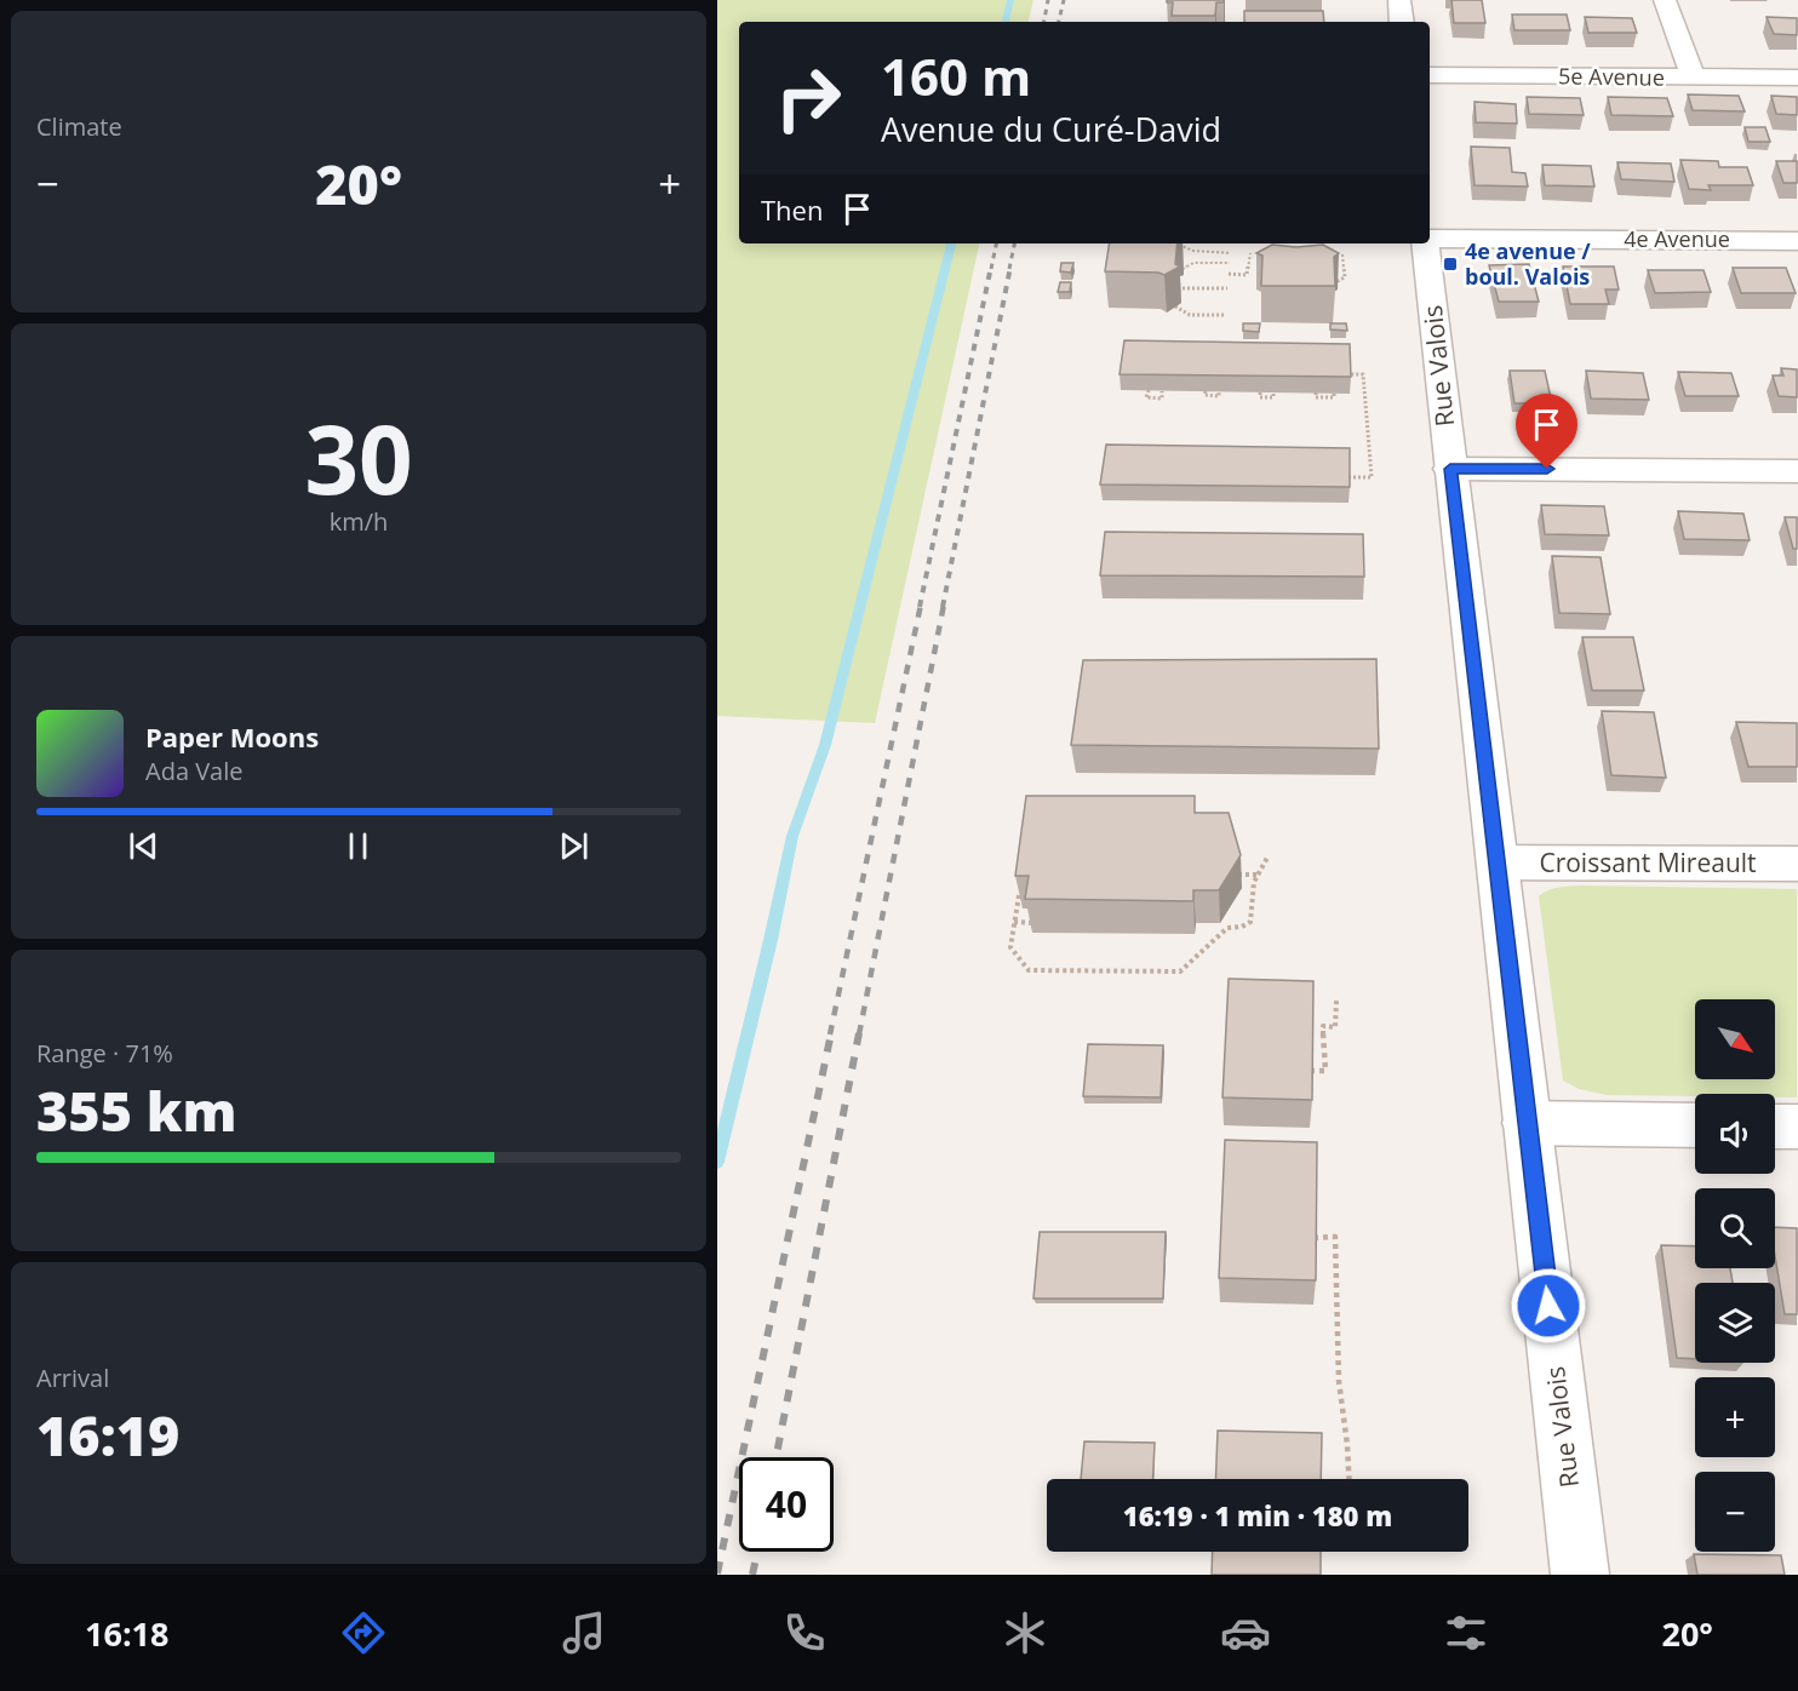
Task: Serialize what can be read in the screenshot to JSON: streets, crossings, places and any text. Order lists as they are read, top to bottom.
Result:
{
  "streets": {
    "street": [
      "5e Avenue",
      "4e Avenue",
      "Rue Valois",
      "Croissant Mireault"
    ]
  },
  "crossings": [
    ["Rue Valois", "Croissant Mireault"]
  ],
  "places": {
    "transit": ["4e avenue / boul. Valois"]
  },
  "north": "bottom right",
  "page": {
    "tile": [
      "Climate",
      ["30", "km/h"],
      ["Range · 71%", "355 km"],
      ["Arrival", "16:19"]
    ],
    "turn": ["160 m", "Avenue du Curé-David"],
    "heat": ["−", "20°", "+"],
    "then": "Then",
    "song": ["Paper Moons", "Ada Vale"],
    "map_buttons": ["+", "−"],
    "limit": "40",
    "trip": "16:19 · 1 min · 180 m",
    "tabs": ["16:18", "20°"]
  }
}
